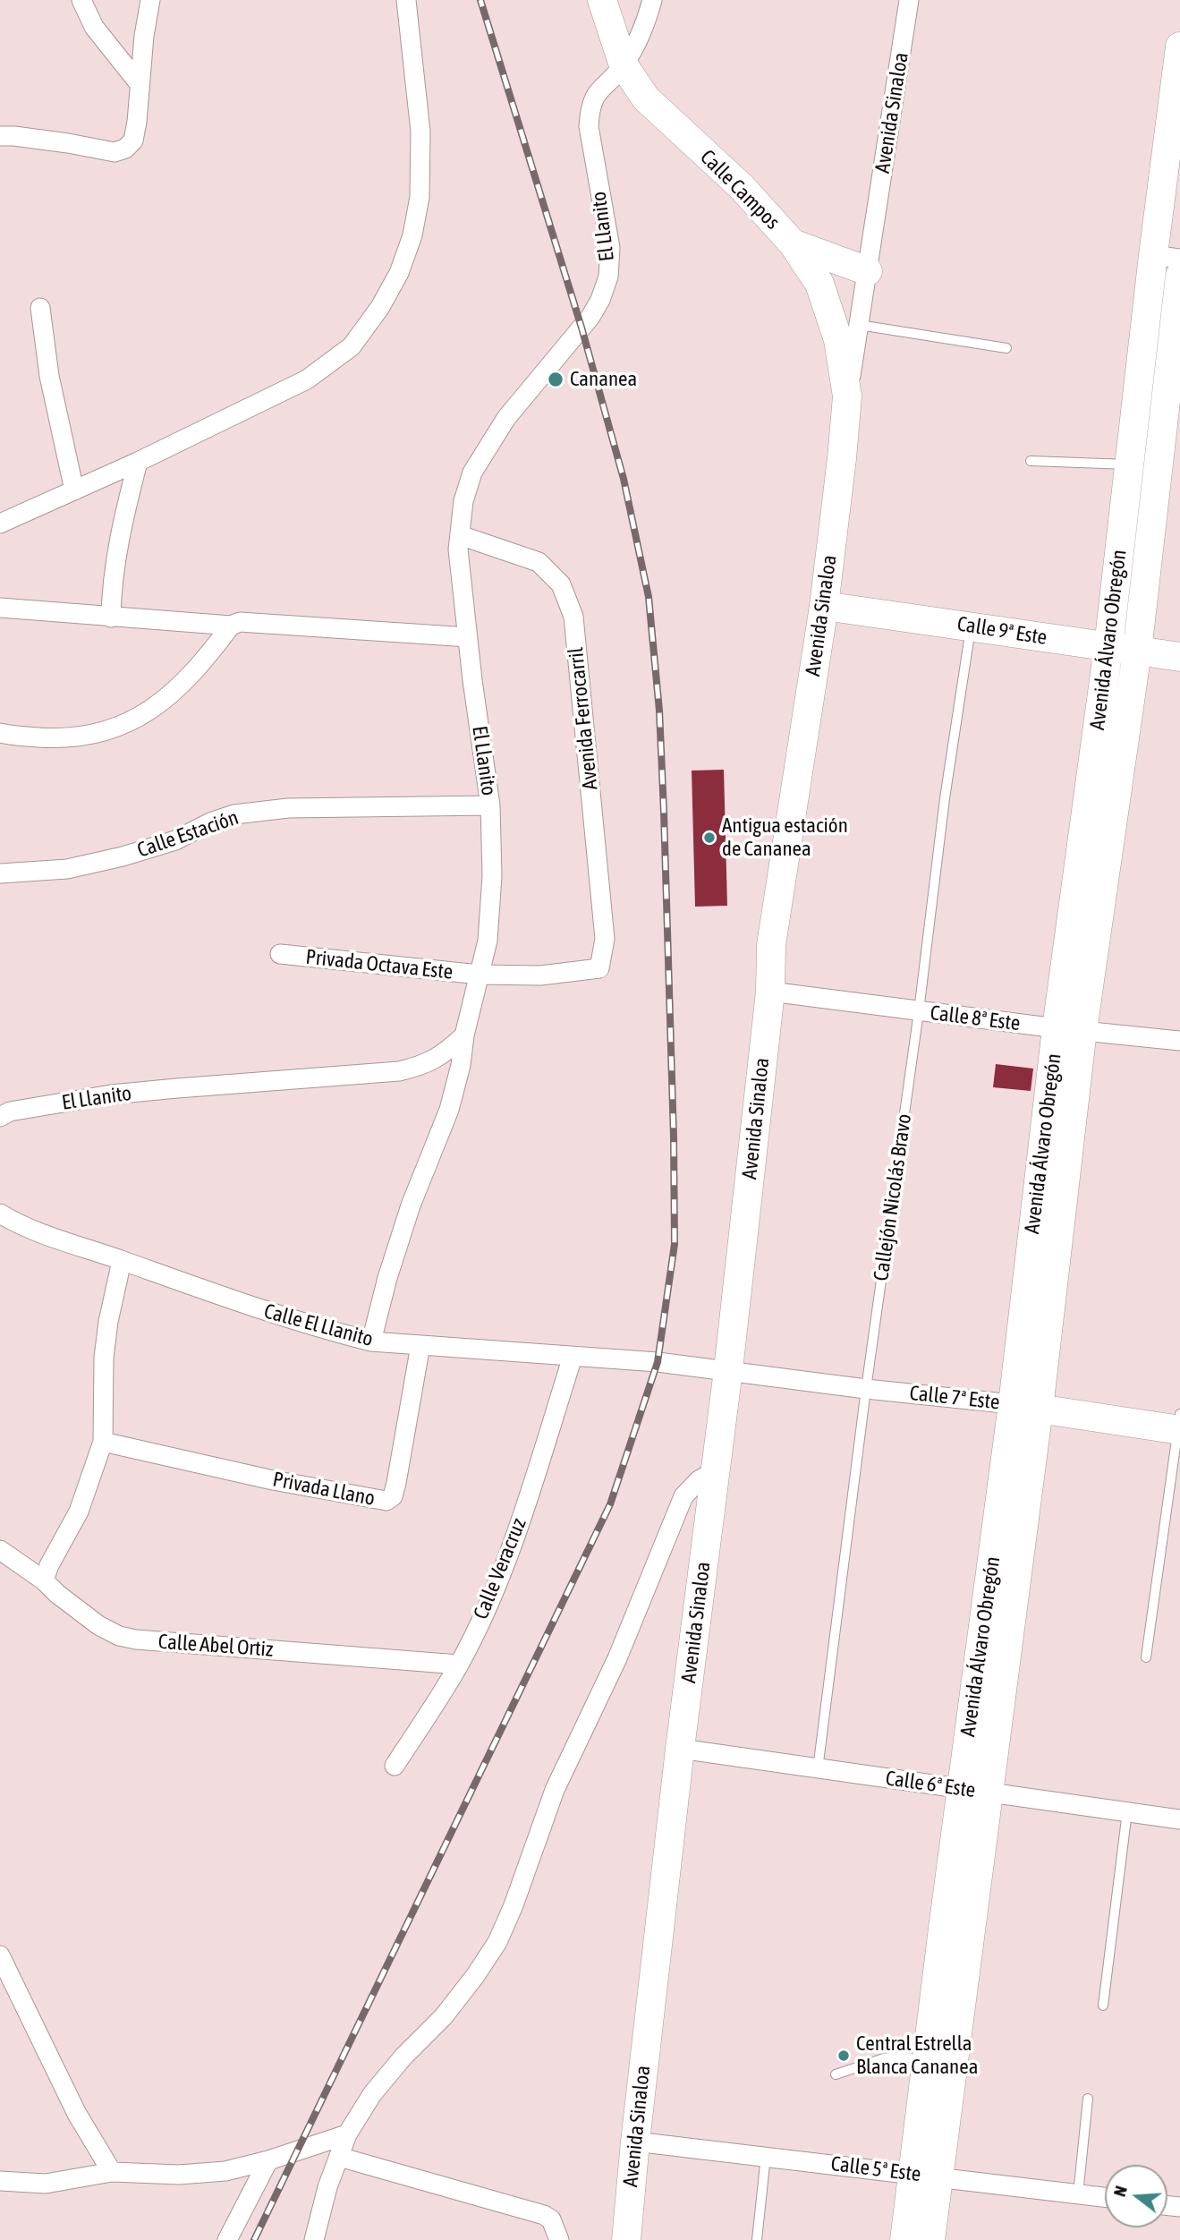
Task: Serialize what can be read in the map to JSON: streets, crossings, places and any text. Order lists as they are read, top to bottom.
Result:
{
  "streets": {
    "street": [
      "Avenida Sinaloa",
      "Calle Campos",
      "El Llanito",
      "Calle 9ª Este",
      "Avenida Álvaro Obregón",
      "Avenida Ferrocarril",
      "Calle Estación",
      "Privada Octava Este",
      "Calle 8ª Este",
      "Calle El Llanito",
      "Calle 7ª Este",
      "Privada Llano",
      "Calle Veracruz",
      "Calle Abel Ortiz",
      "Calle 6ª Este",
      "Calle 5ª Este"
    ],
    "lane": ["Callejón Nicolás Bravo"]
  },
  "crossings": [
    ["Avenida Sinaloa", "Calle Campos"],
    ["Avenida Sinaloa", "Calle 9ª Este"],
    ["Avenida Sinaloa", "Calle 8ª Este"],
    ["Avenida Sinaloa", "Calle El Llanito"],
    ["Avenida Sinaloa", "Calle 7ª Este"],
    ["Avenida Sinaloa", "Calle 6ª Este"],
    ["Avenida Sinaloa", "Calle 5ª Este"],
    ["Calle Campos", "El Llanito"],
    ["El Llanito", "Avenida Ferrocarril"],
    ["El Llanito", "Calle Estación"],
    ["El Llanito", "Privada Octava Este"],
    ["Calle 9ª Este", "Avenida Álvaro Obregón"],
    ["Calle 9ª Este", "Callejón Nicolás Bravo"],
    ["Avenida Álvaro Obregón", "Calle 8ª Este"],
    ["Avenida Álvaro Obregón", "Calle 7ª Este"],
    ["Avenida Álvaro Obregón", "Calle 6ª Este"],
    ["Avenida Álvaro Obregón", "Calle 5ª Este"],
    ["Avenida Ferrocarril", "Privada Octava Este"],
    ["Calle 8ª Este", "Callejón Nicolás Bravo"],
    ["Callejón Nicolás Bravo", "Calle 7ª Este"],
    ["Callejón Nicolás Bravo", "Calle 6ª Este"],
    ["Calle El Llanito", "Calle 7ª Este"],
    ["Calle El Llanito", "Privada Llano"],
    ["Calle El Llanito", "Calle Veracruz"],
    ["Calle Veracruz", "Calle Abel Ortiz"]
  ],
  "places": ["Cananea", "Antigua estación de Cananea", "Central Estrella Blanca Cananea"],
  "north": "left"
}
